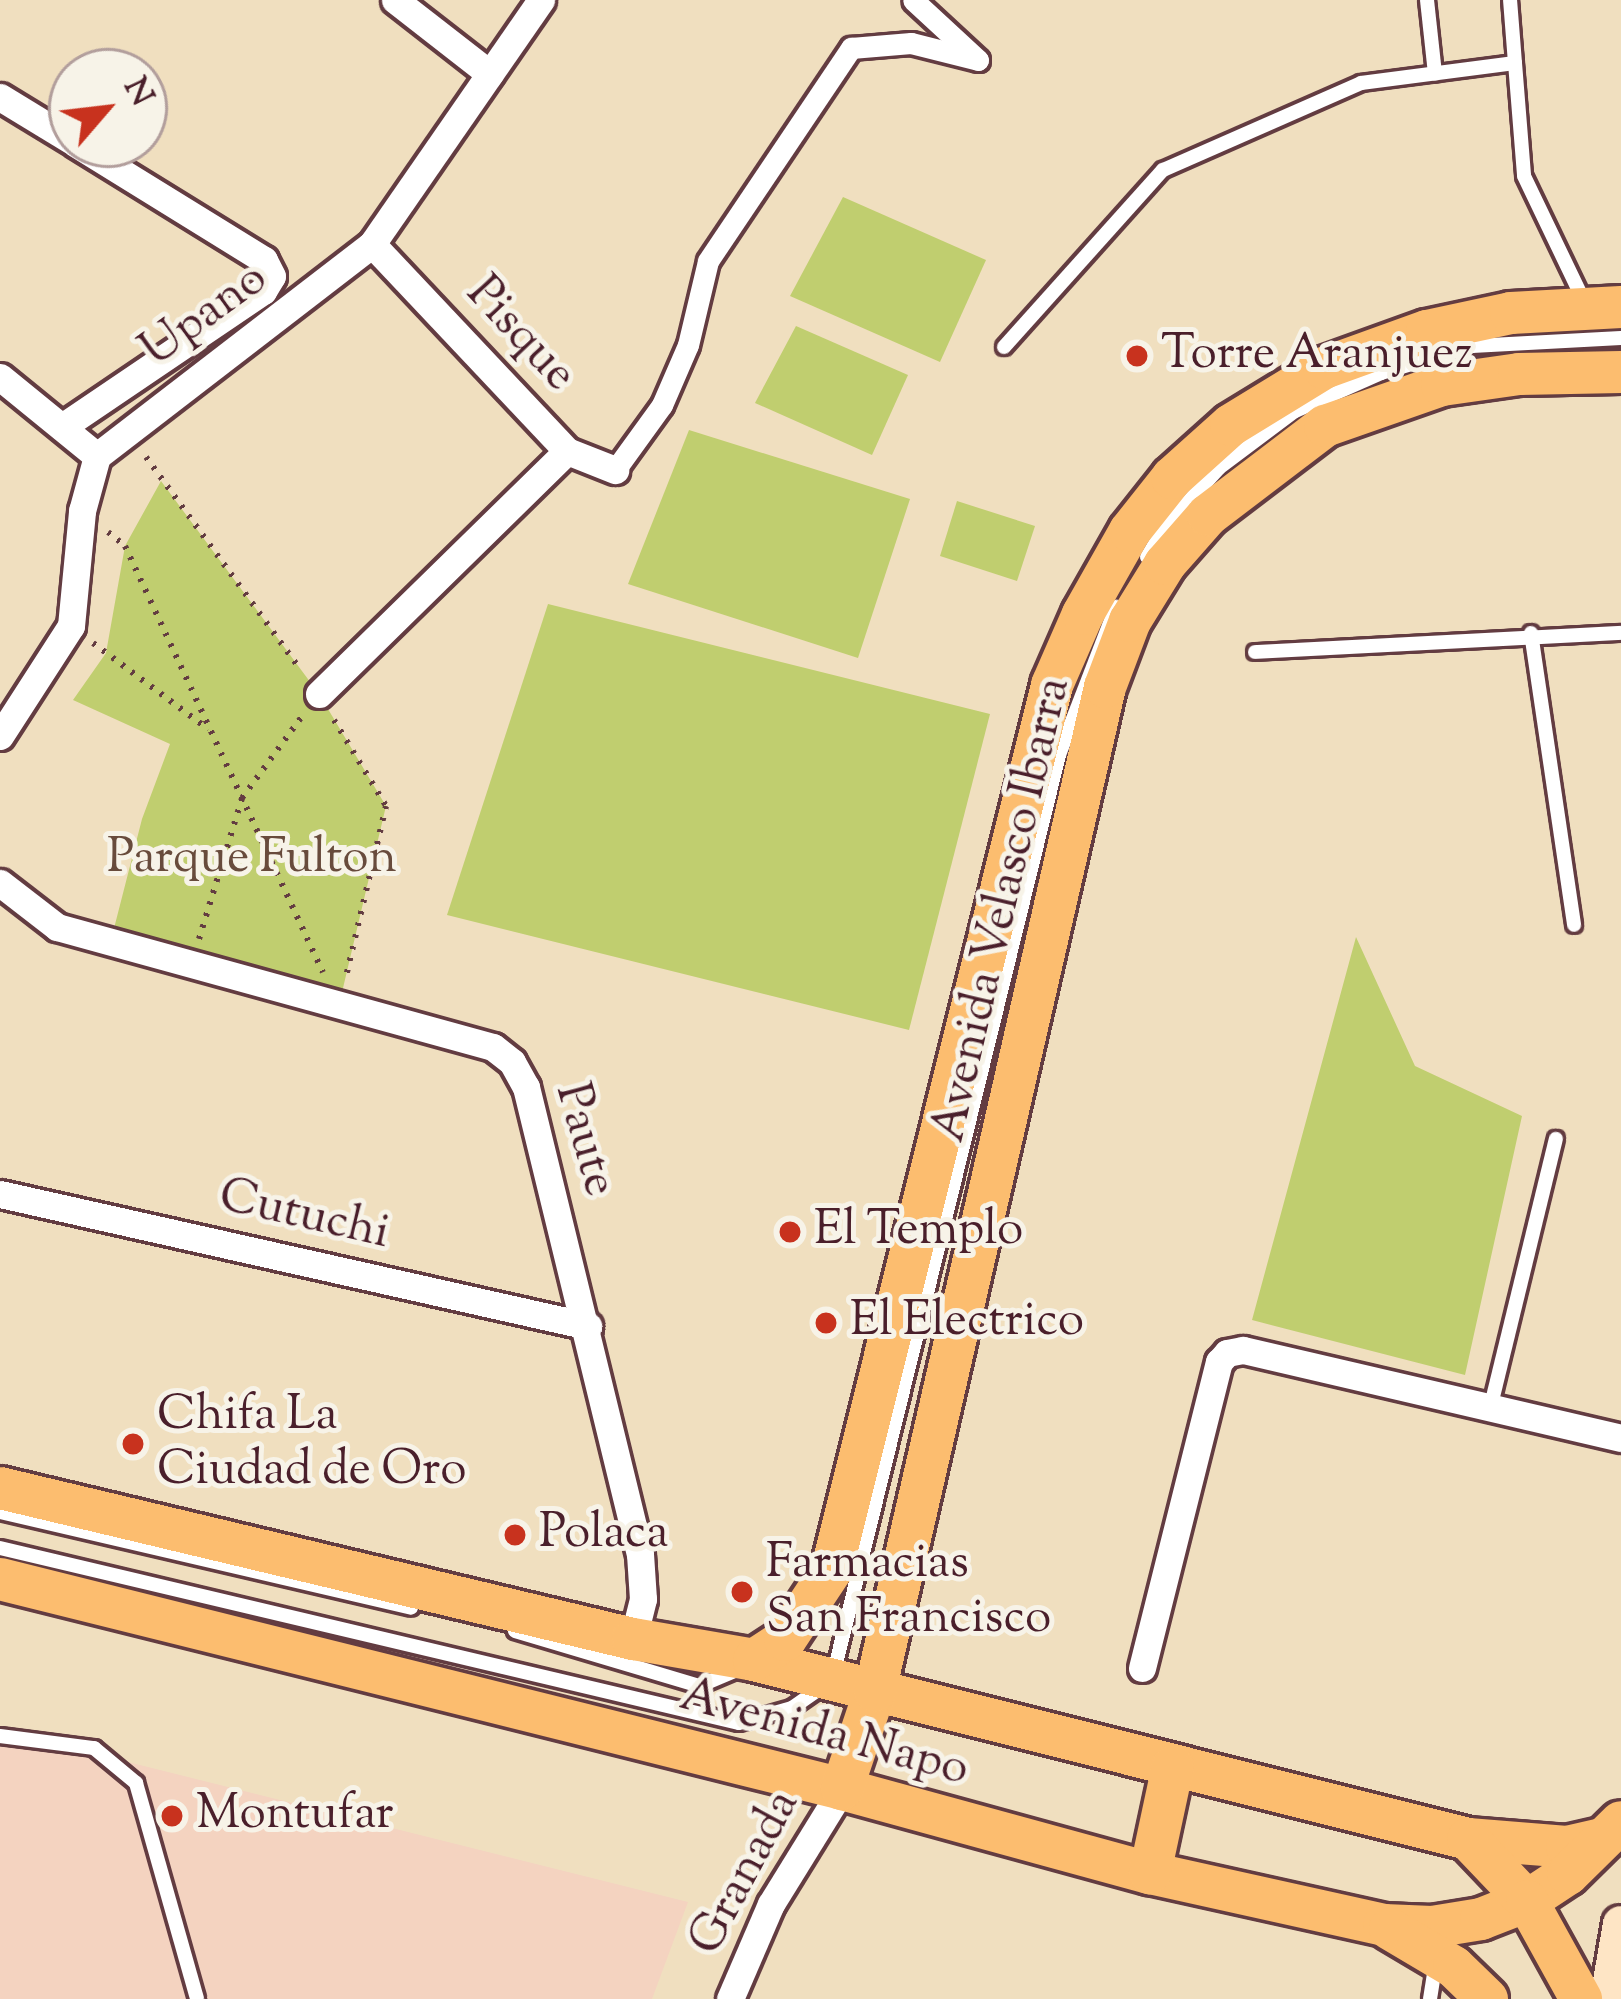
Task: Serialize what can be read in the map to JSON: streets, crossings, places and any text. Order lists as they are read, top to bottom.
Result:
{
  "streets": {
    "main road": ["Avenida Velasco Ibarra", "Avenida Napo"],
    "street": [
      "Upano",
      "Pisque",
      "Paute",
      "Cutuchi",
      "Granada"
    ]
  },
  "crossings": [
    ["Upano", "Pisque"],
    ["Avenida Velasco Ibarra", "Avenida Napo"],
    ["Avenida Velasco Ibarra", "Granada"],
    ["Paute", "Cutuchi"],
    ["Paute", "Avenida Napo"],
    ["Avenida Napo", "Granada"]
  ],
  "parks": ["Parque Fulton"],
  "places": [
    "Torre Aranjuez",
    "El Templo",
    "El Electrico",
    "Chifa La Ciudad de Oro",
    "Polaca",
    "Farmacias San Francisco",
    "Montufar"
  ],
  "north": "top right"
}
